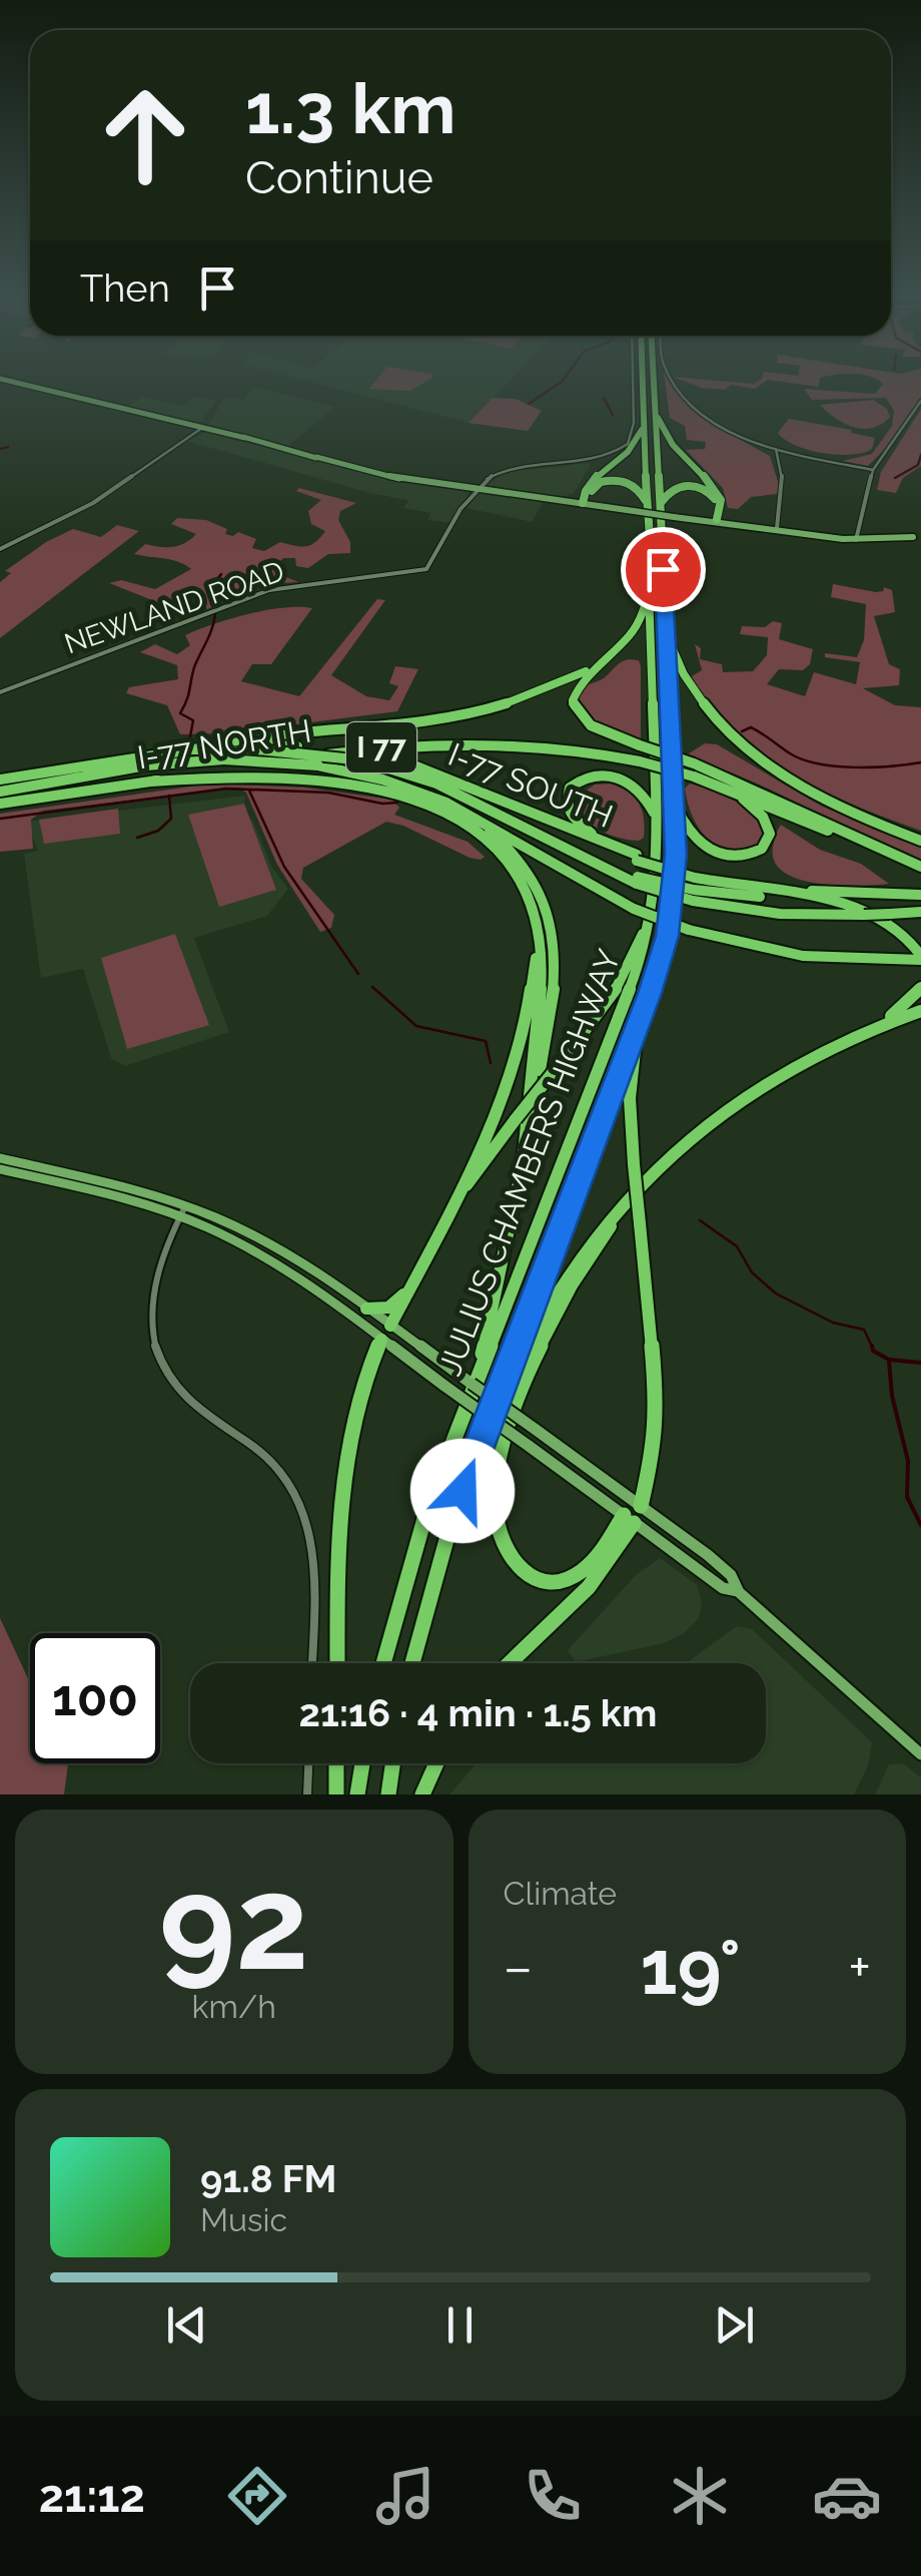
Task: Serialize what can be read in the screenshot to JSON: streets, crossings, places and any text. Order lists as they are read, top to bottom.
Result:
{
  "streets": {
    "highway": [
      "I-77 NORTH",
      "I 77",
      "I-77 SOUTH",
      "JULIUS CHAMBERS HIGHWAY"
    ],
    "street": ["NEWLAND ROAD"]
  },
  "crossings": [
    ["I-77 NORTH", "I 77"],
    ["I 77", "I-77 SOUTH"]
  ],
  "page": {
    "turn": ["1.3 km", "Continue"],
    "then": "Then",
    "limit": "100",
    "trip": "21:16 · 4 min · 1.5 km",
    "tile": [
      ["92", "km/h"],
      "Climate"
    ],
    "heat": ["−", "19°", "+"],
    "song": ["91.8 FM", "Music"],
    "tabs": "21:12"
  }
}
